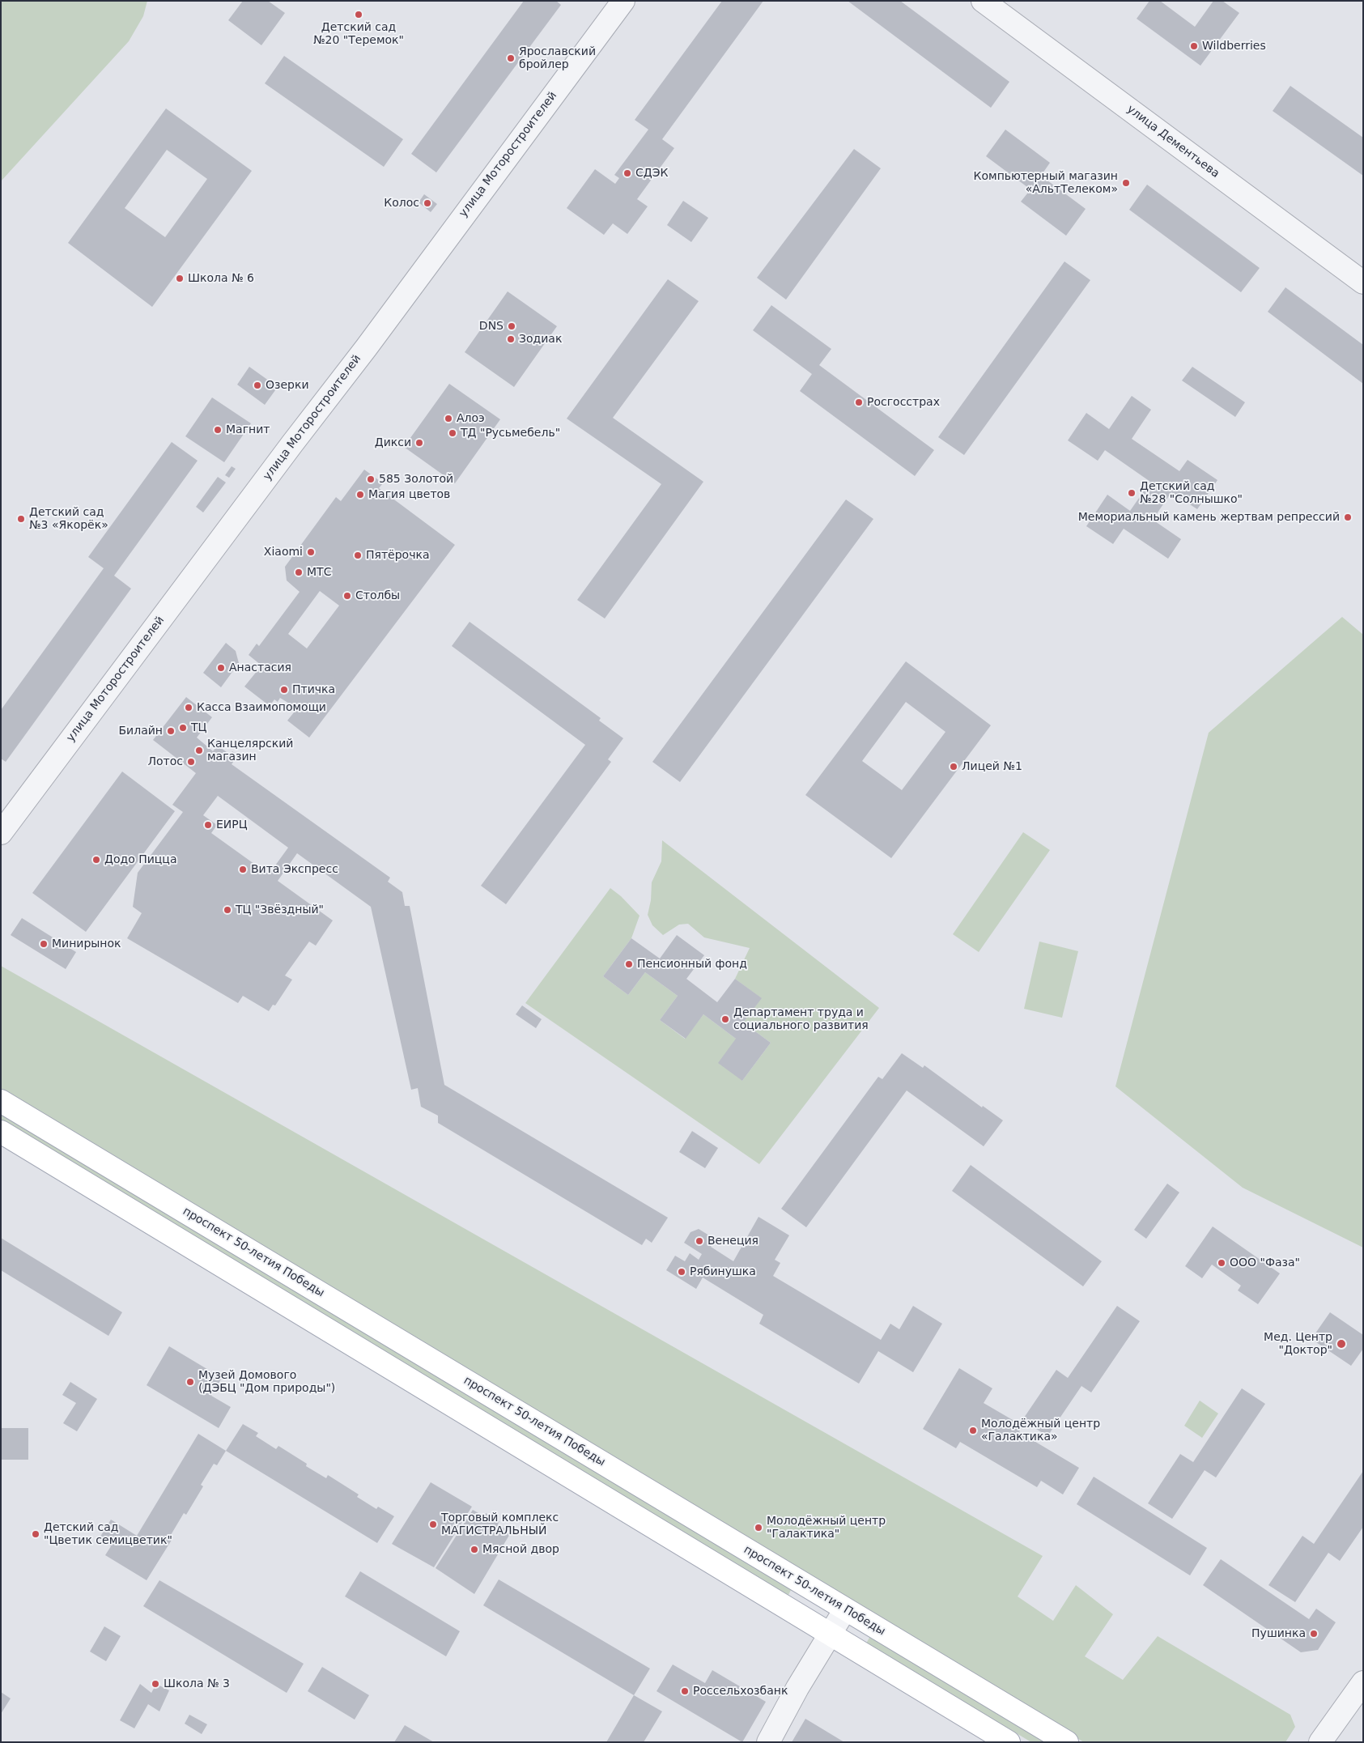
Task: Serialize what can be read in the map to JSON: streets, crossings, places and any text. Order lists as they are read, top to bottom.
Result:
{
  "streets": {
    "main road": ["проспект 50-летия Победы"],
    "street": ["улица Дементьева", "улица Моторостроителей"]
  },
  "places": [
    "Детский сад №20 \"Теремок\"",
    "Wildberries",
    "Ярославский бройлер",
    "СДЭК",
    "Компьютерный магазин «АльтТелеком»",
    "Колос",
    "Школа № 6",
    "DNS",
    "Зодиак",
    "Озерки",
    "Росгосстрах",
    "Алоэ",
    "Магнит",
    "ТД \"Русьмебель\"",
    "Дикси",
    "585 Золотой",
    "Детский сад №28 \"Солнышко\"",
    "Магия цветов",
    "Мемориальный камень жертвам репрессий",
    "Детский сад №3 «Якорёк»",
    "Xiaomi",
    "Пятёрочка",
    "МТС",
    "Столбы",
    "Анастасия",
    "Птичка",
    "Касса Взаимопомощи",
    "ТЦ",
    "Билайн",
    "Канцелярский магазин",
    "Лотос",
    "Лицей №1",
    "ЕИРЦ",
    "Додо Пицца",
    "Вита Экспресс",
    "ТЦ \"Звёздный\"",
    "Минирынок",
    "Пенсионный фонд",
    "Департамент труда и социального развития",
    "Венеция",
    "ООО \"Фаза\"",
    "Рябинушка",
    "Мед. Центр \"Доктор\"",
    "Музей Домового (ДЭБЦ \"Дом природы\")",
    "Молодёжный центр «Галактика»",
    "Торговый комплекс МАГИСТРАЛЬНЫЙ",
    "Молодёжный центр \"Галактика\"",
    "Детский сад \"Цветик семицветик\"",
    "Мясной двор",
    "Пушинка",
    "Школа № 3",
    "Россельхозбанк"
  ]
}
